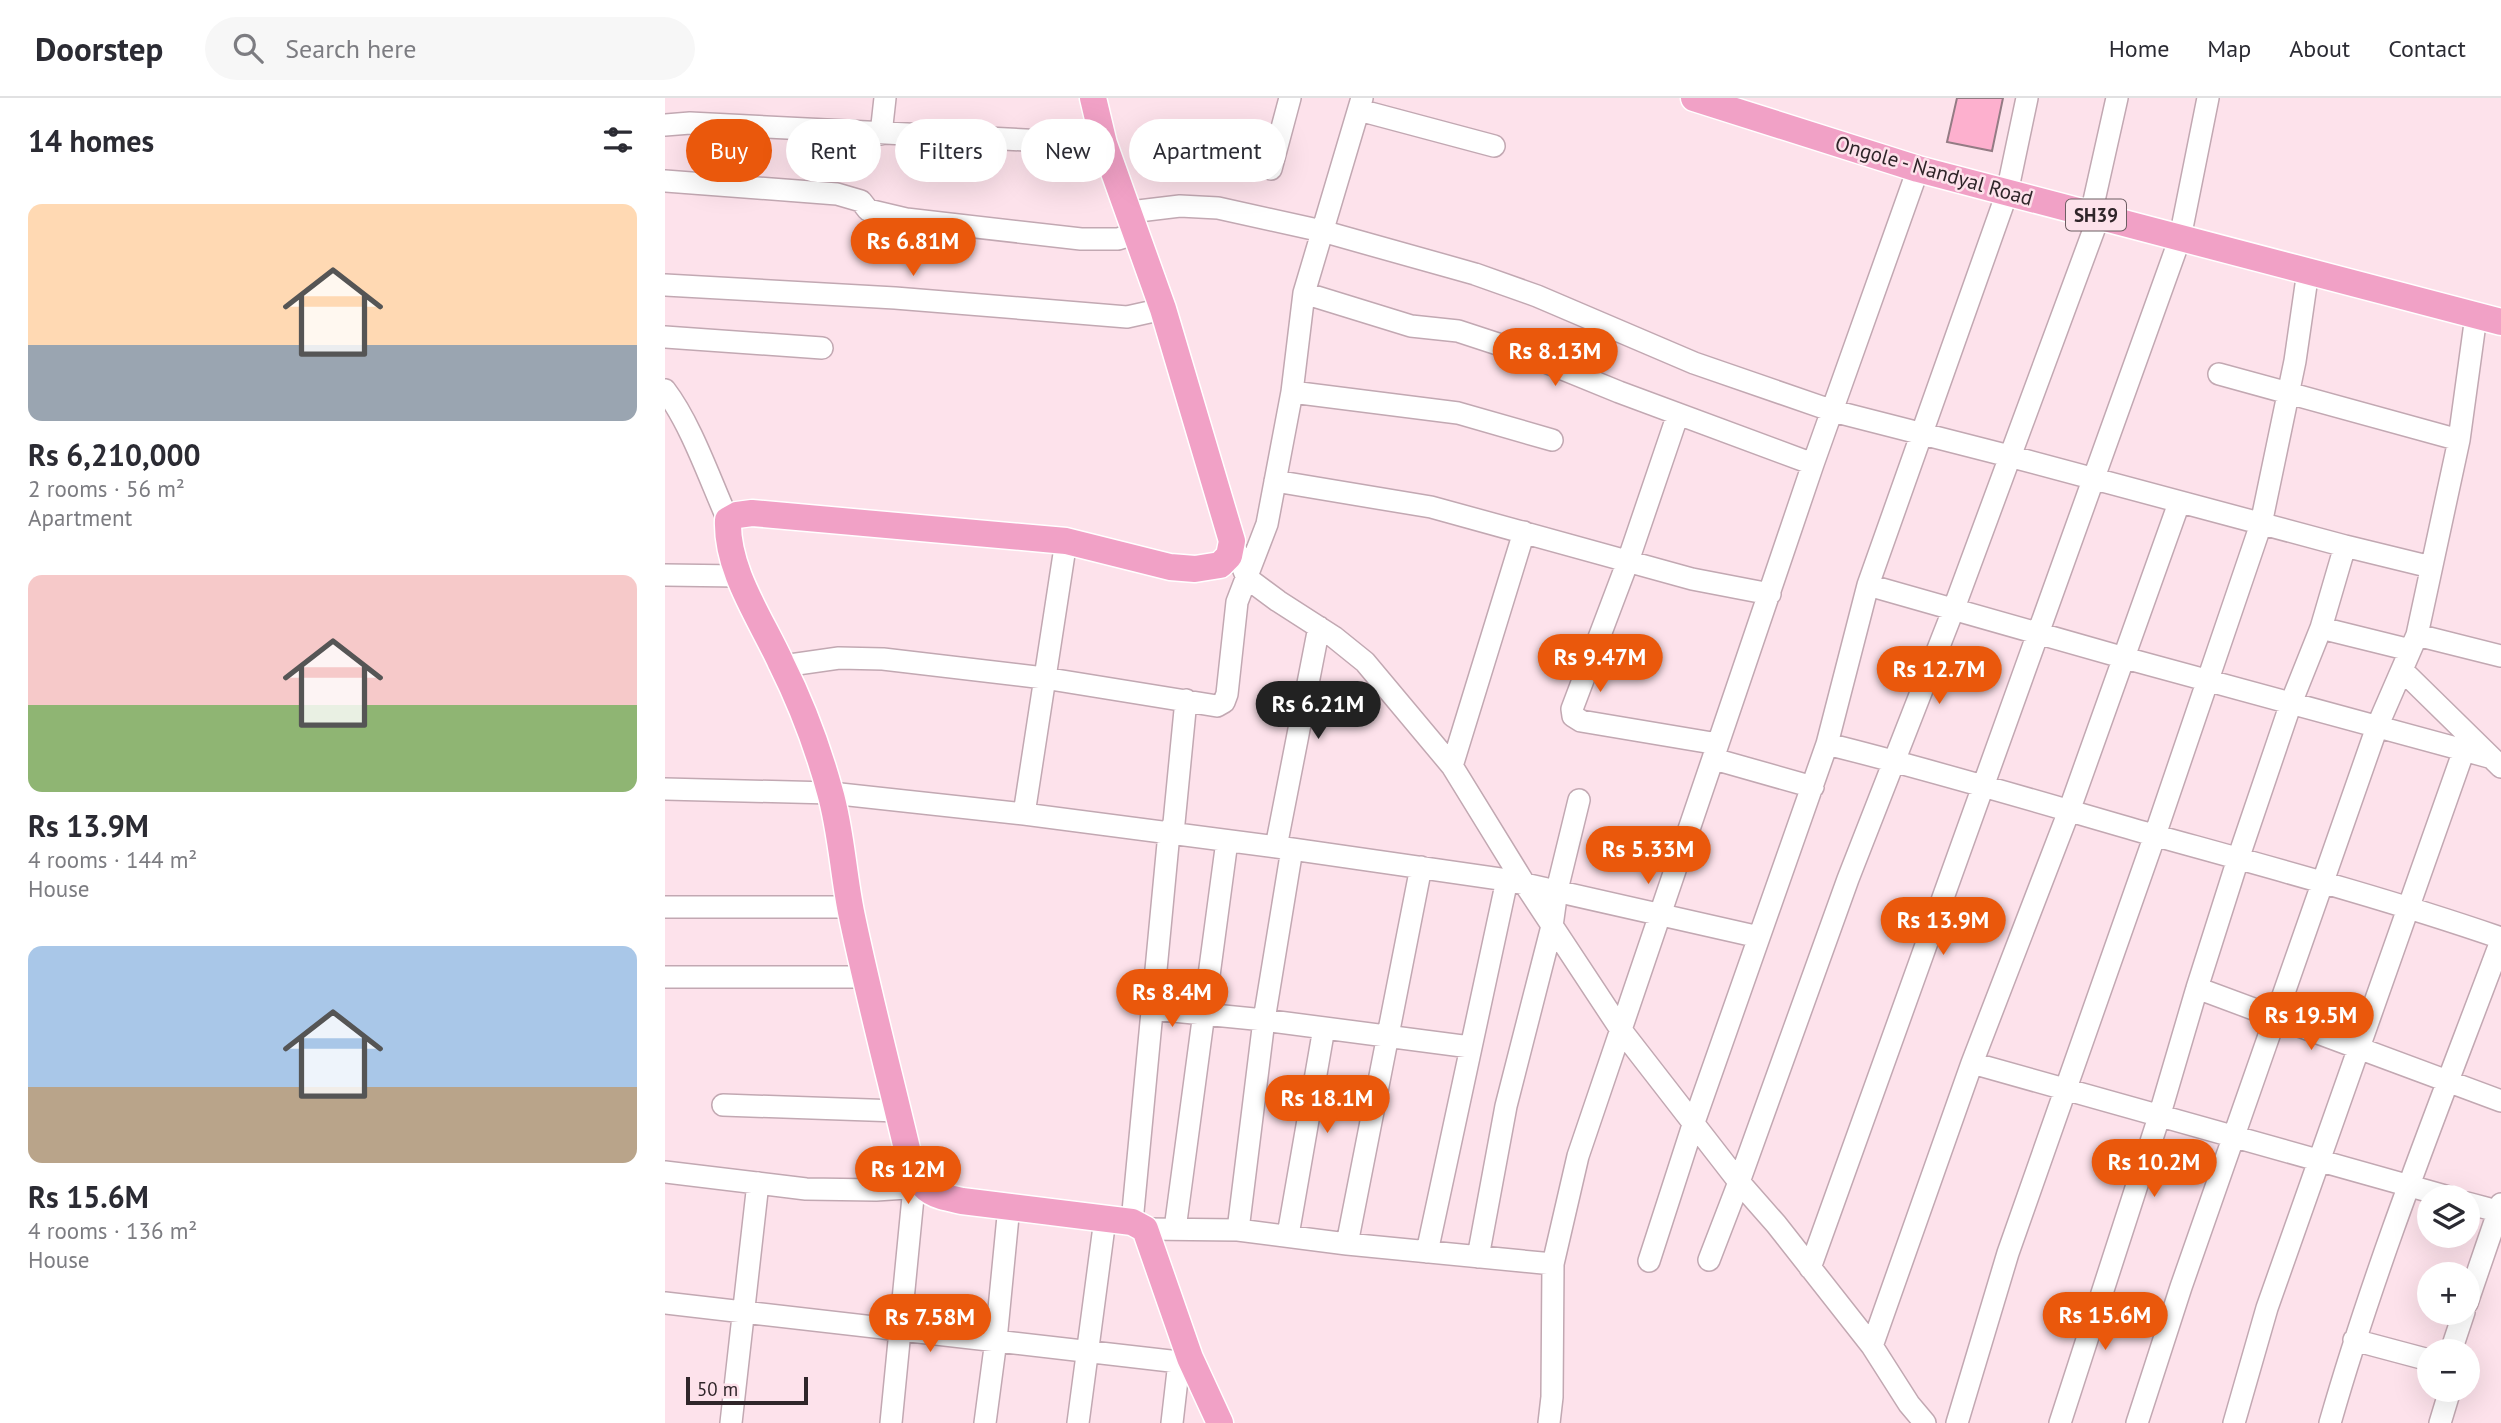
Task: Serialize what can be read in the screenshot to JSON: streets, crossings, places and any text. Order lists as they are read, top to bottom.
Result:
{
  "streets": {
    "main road": ["Ongole - Nandyal Road", "SH39"]
  },
  "scale_bar": "50 m",
  "page": {
    "header": "Doorstep",
    "search": "Search here",
    "nav": [
      "Home",
      "Map",
      "About",
      "Contact"
    ],
    "heading": "14 homes",
    "chip": [
      "Buy",
      "Rent",
      "Filters",
      "New",
      "Apartment"
    ],
    "list": [
      {
        "name": "Rs 6,210,000",
        "note": "2 rooms · 56 m² · Apartment"
      },
      {
        "name": "Rs 13.9M",
        "note": "4 rooms · 144 m² · House"
      },
      {
        "name": "Rs 15.6M",
        "note": "4 rooms · 136 m² · House"
      }
    ],
    "price": [
      "Rs 6.81M",
      "Rs 8.13M",
      "Rs 9.47M",
      "Rs 12.7M",
      "Rs 6.21M",
      "Rs 5.33M",
      "Rs 13.9M",
      "Rs 8.4M",
      "Rs 19.5M",
      "Rs 18.1M",
      "Rs 10.2M",
      "Rs 12M",
      "Rs 15.6M",
      "Rs 7.58M"
    ],
    "map_buttons": ["+", "−"],
    "scale": "50 m"
  }
}
